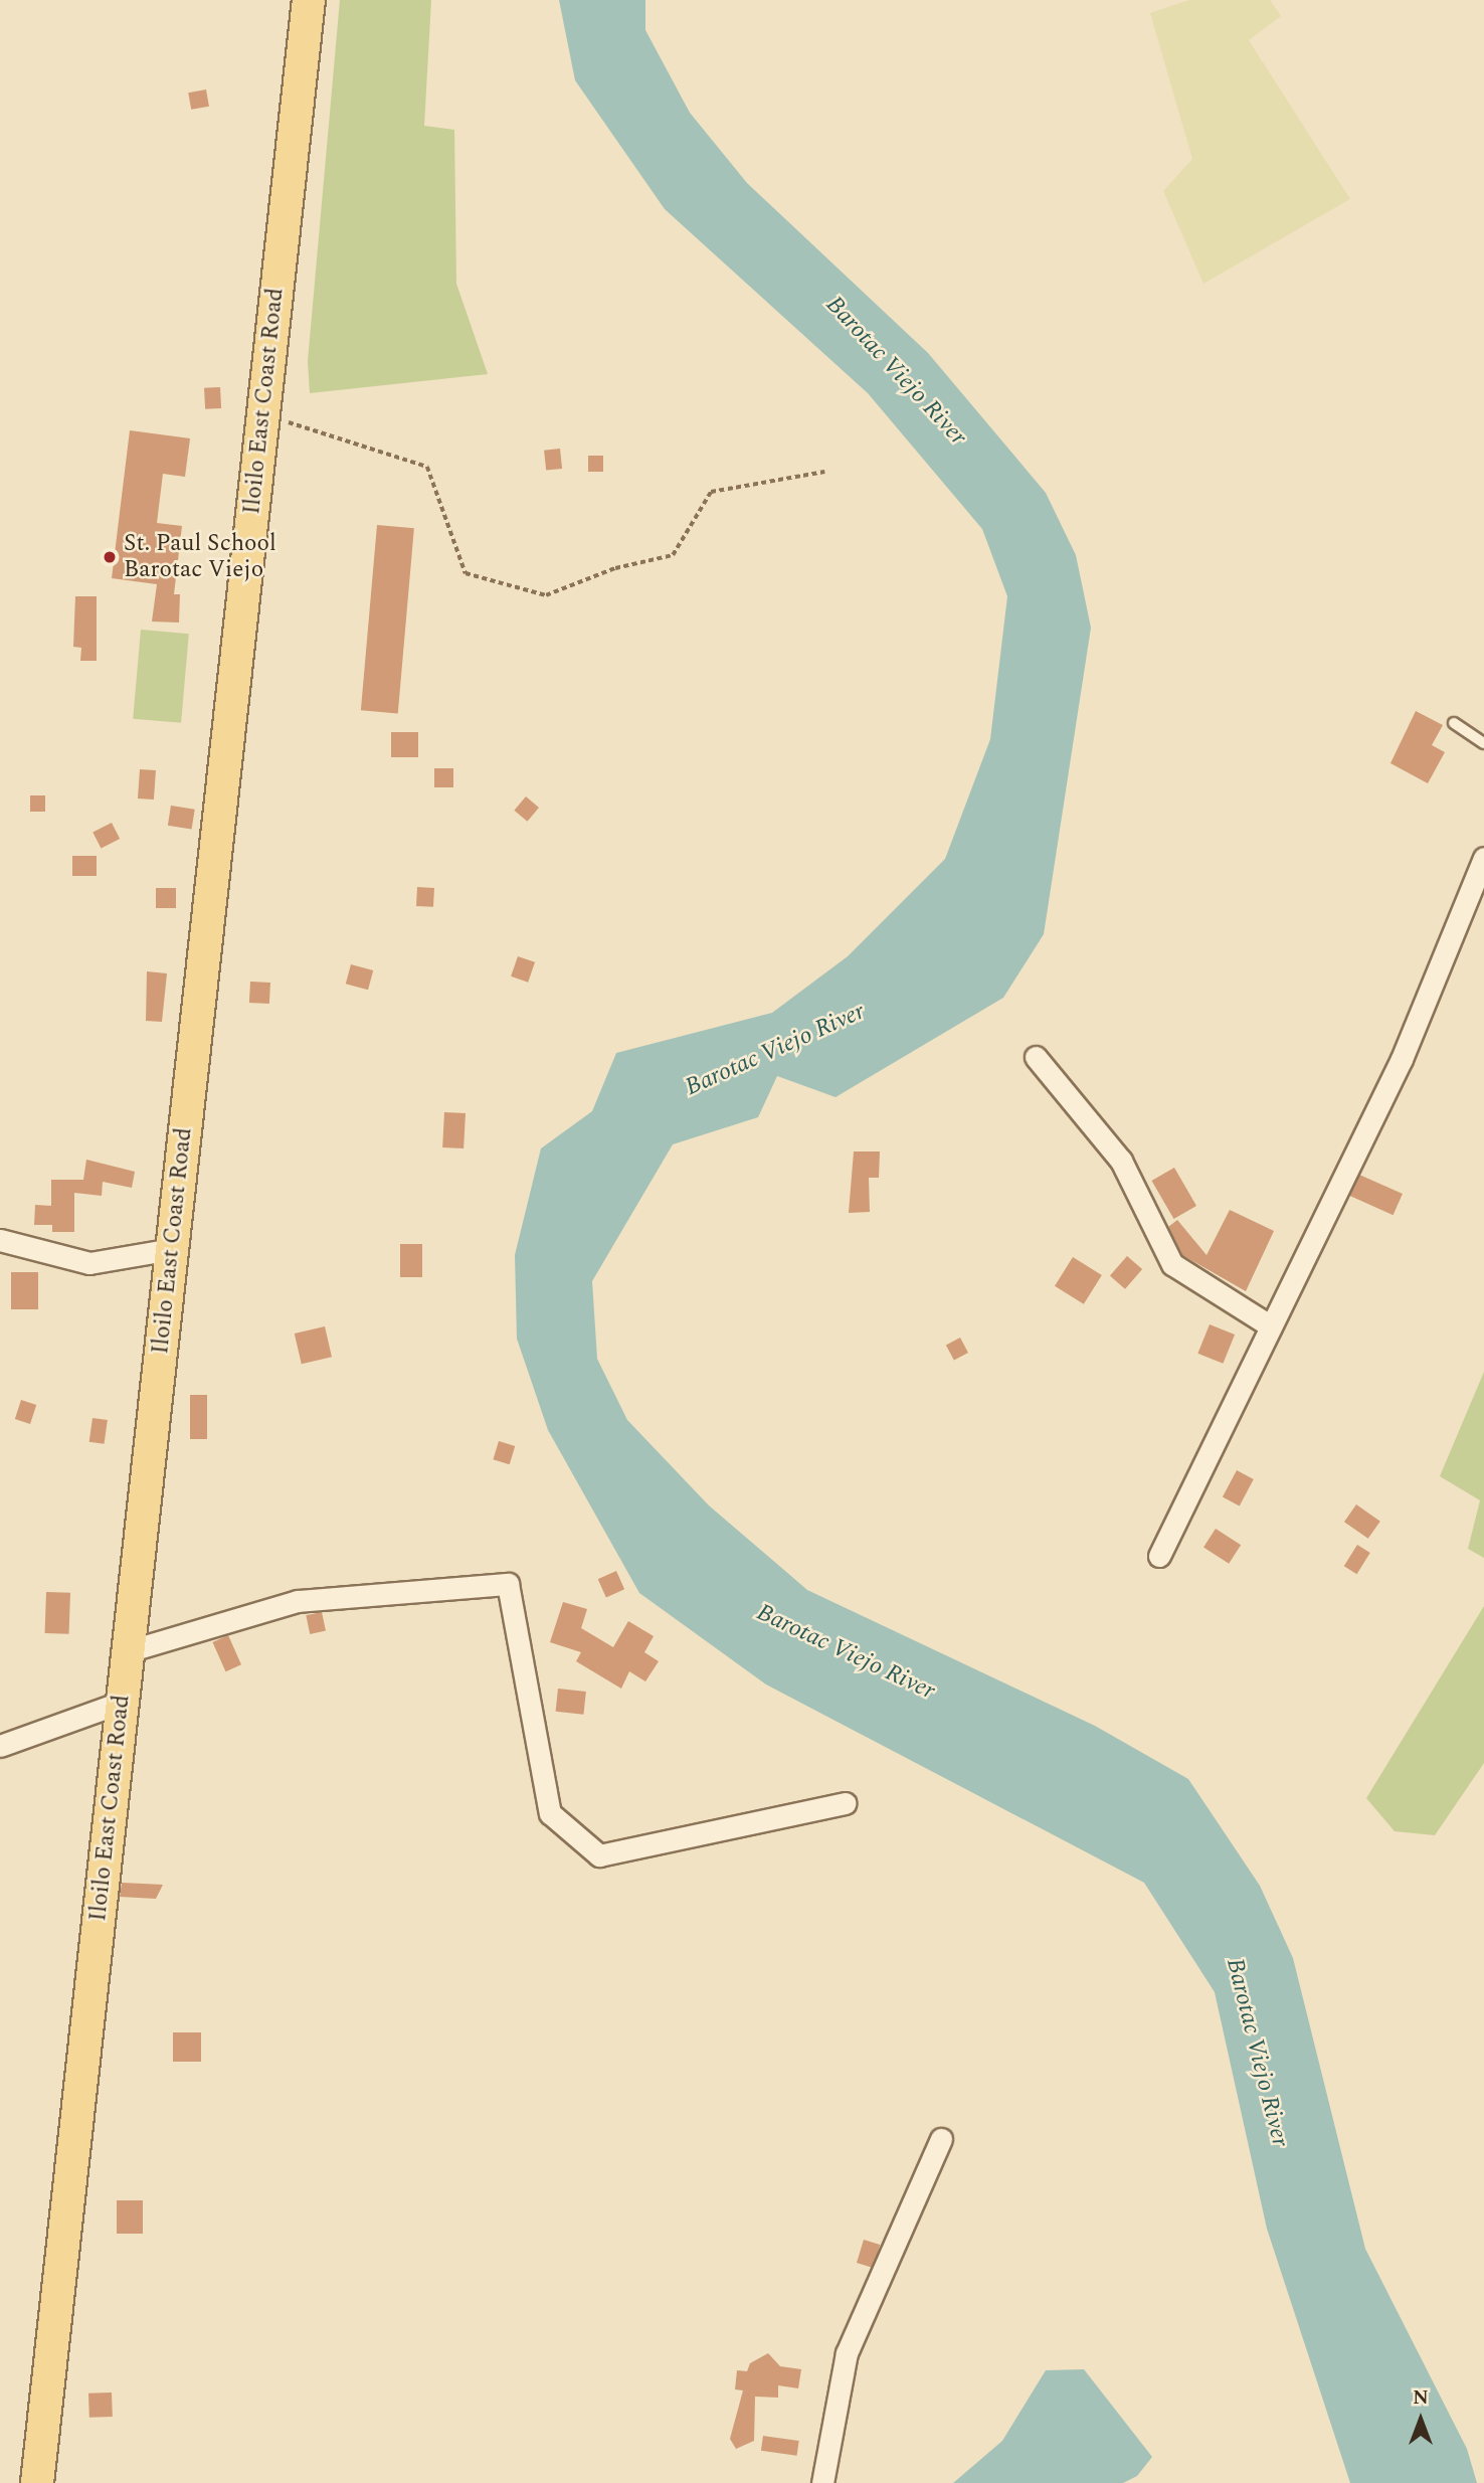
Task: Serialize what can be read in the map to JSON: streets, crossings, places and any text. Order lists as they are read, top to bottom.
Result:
{
  "streets": {
    "main road": ["Iloilo East Coast Road"]
  },
  "water": ["Barotac Viejo River"],
  "places": ["St. Paul School Barotac Viejo"],
  "north": "top"
}
